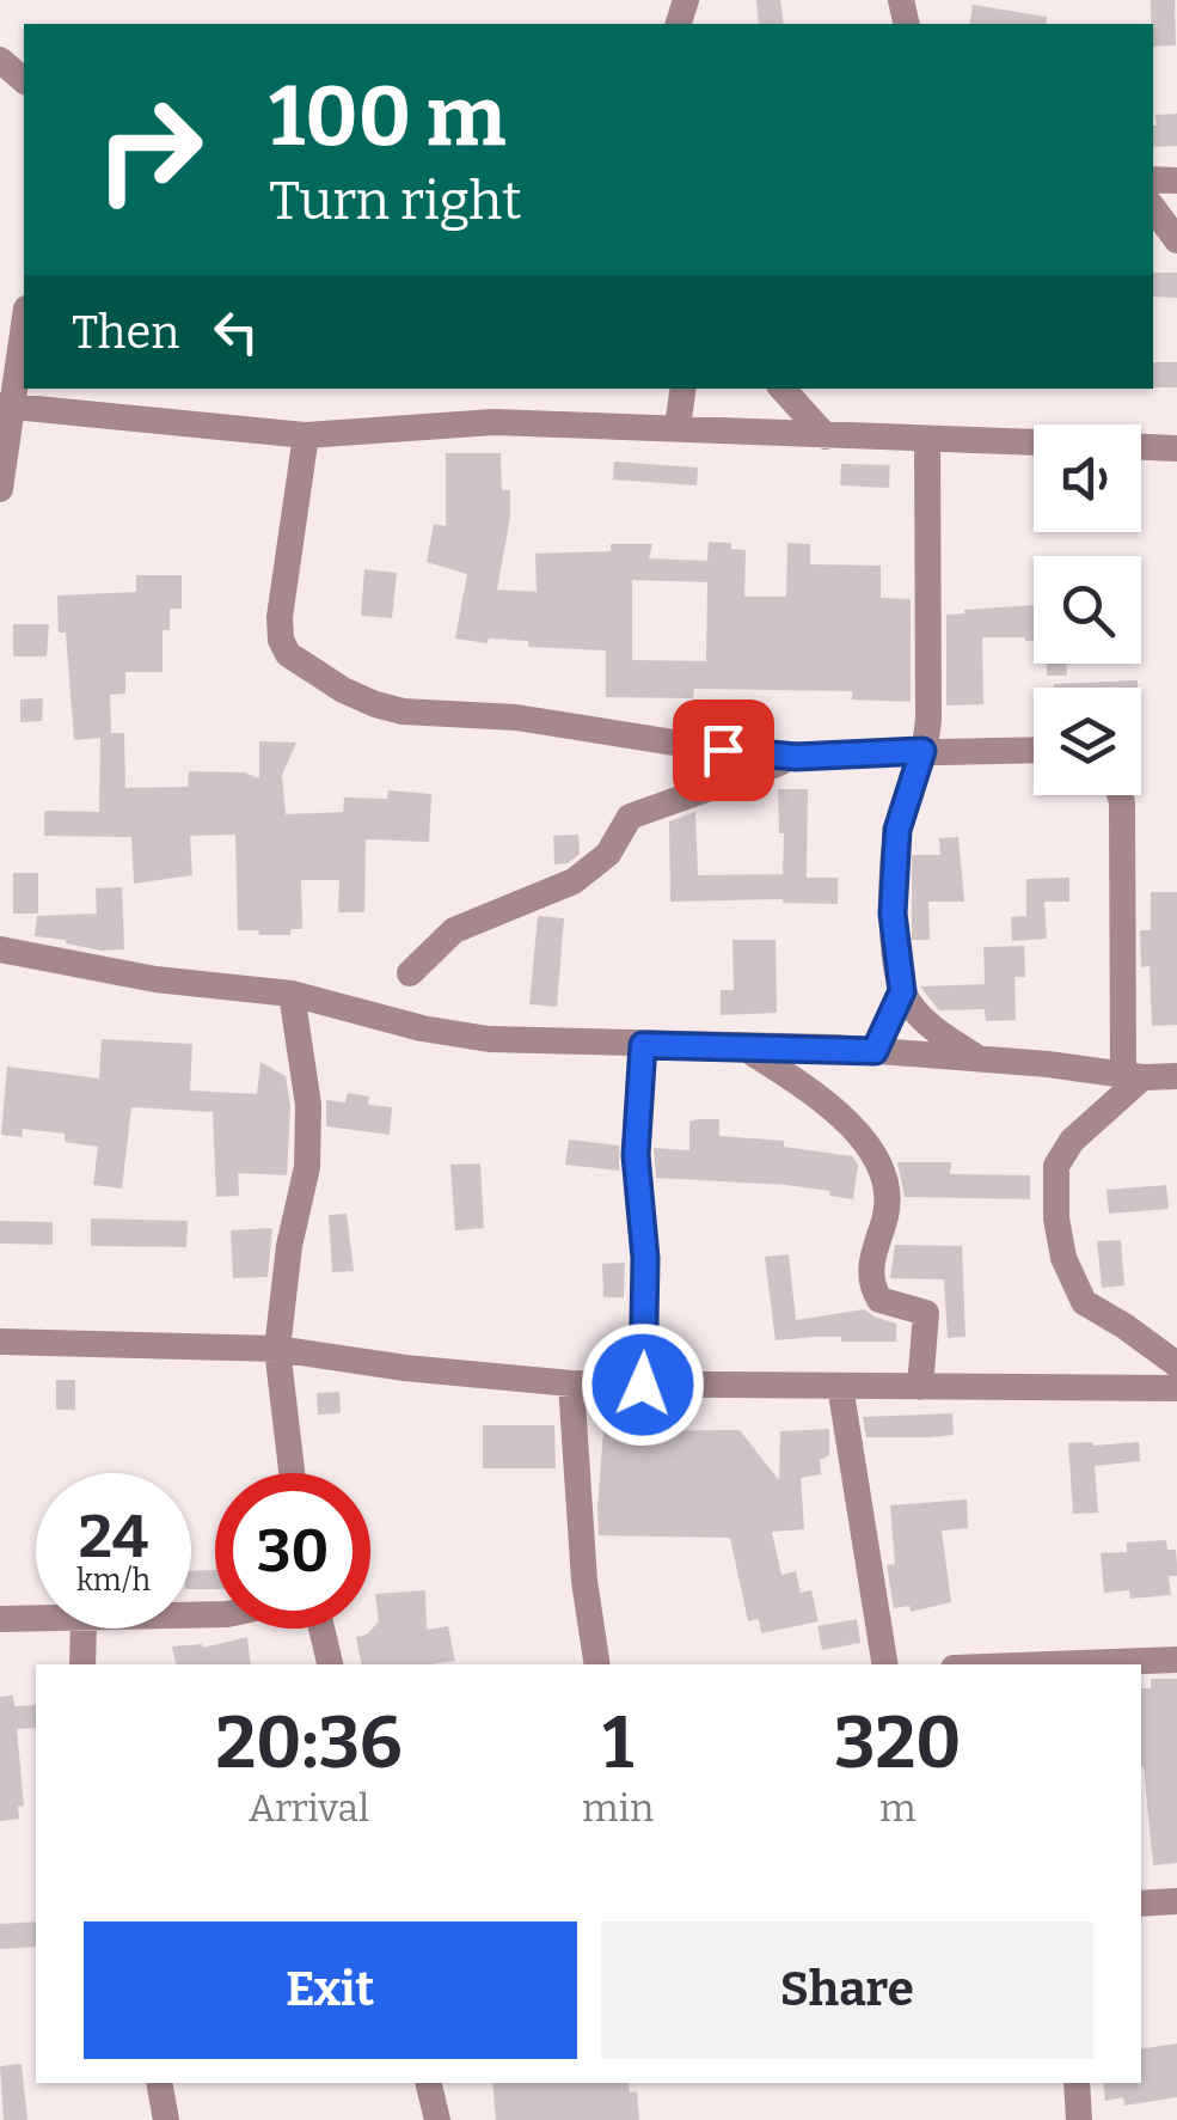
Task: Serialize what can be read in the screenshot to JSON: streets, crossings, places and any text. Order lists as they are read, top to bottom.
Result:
{
  "page": {
    "turn": ["100 m", "Turn right"],
    "then": "Then",
    "speed": "24 km/h",
    "limit": "30",
    "eta": [
      "20:36",
      "Arrival",
      "1",
      "min",
      "320",
      "m"
    ],
    "buttons": ["Exit", "Share"]
  }
}
